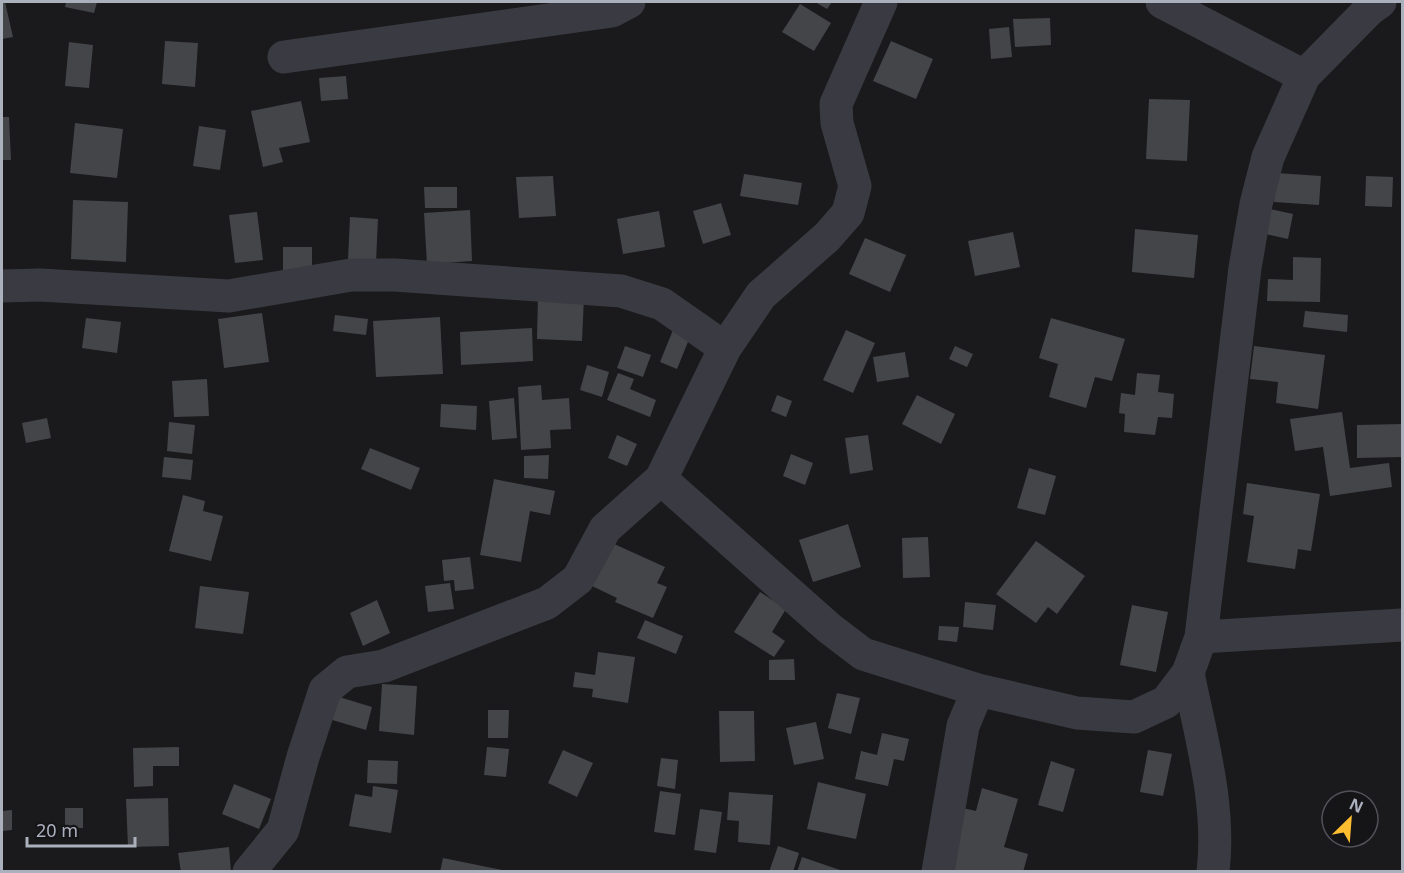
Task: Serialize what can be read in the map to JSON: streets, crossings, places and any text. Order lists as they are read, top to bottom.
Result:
{
  "scale_bar": "20 m",
  "north": "top right"
}
